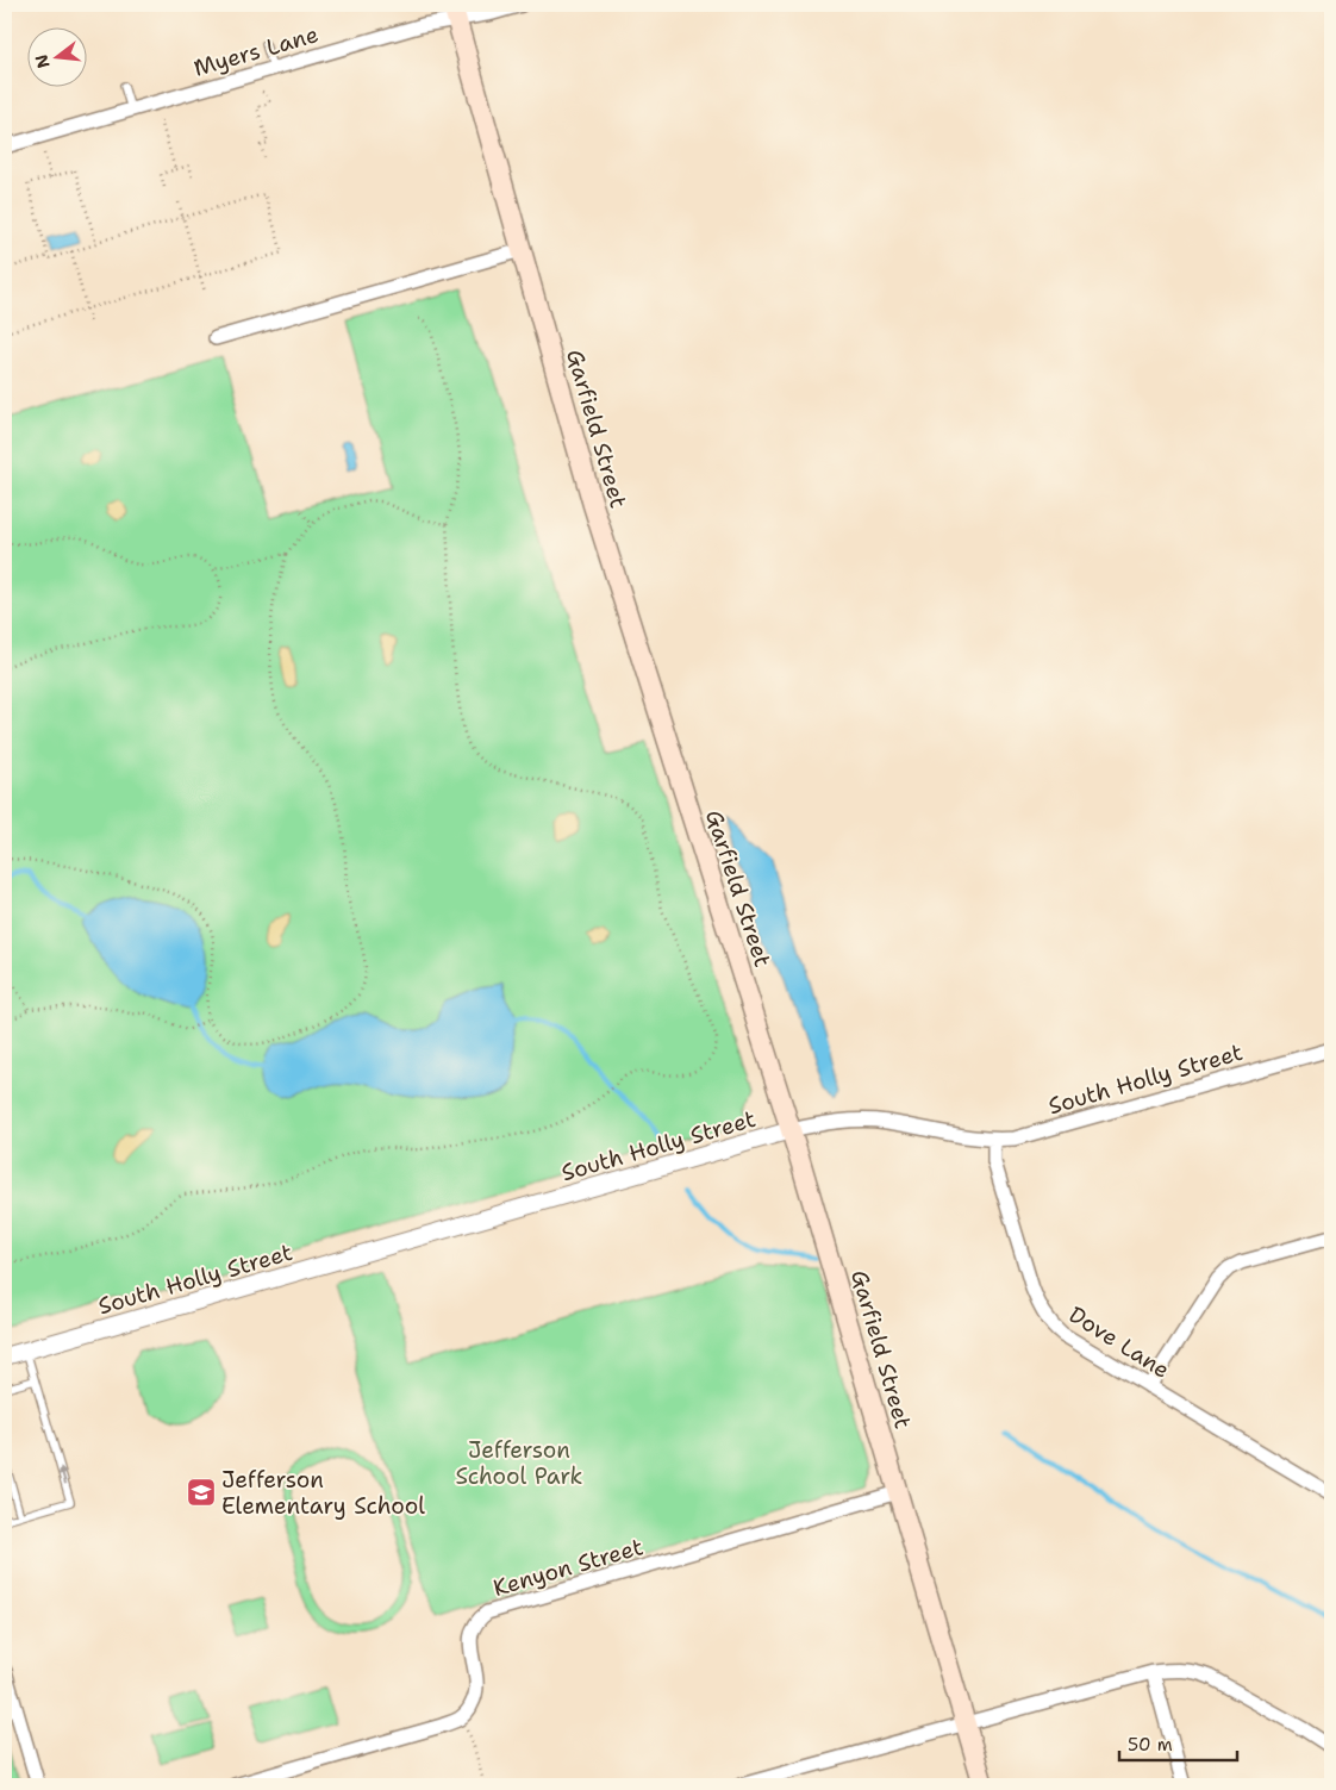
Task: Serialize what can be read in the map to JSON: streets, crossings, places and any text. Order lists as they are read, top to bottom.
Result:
{
  "streets": {
    "main road": ["Garfield Street"],
    "street": [
      "Myers Lane",
      "South Holly Street",
      "Dove Lane",
      "Kenyon Street"
    ]
  },
  "crossings": [
    ["Myers Lane", "Garfield Street"],
    ["Garfield Street", "South Holly Street"],
    ["Garfield Street", "Kenyon Street"],
    ["South Holly Street", "Dove Lane"]
  ],
  "parks": ["Jefferson School Park"],
  "places": {
    "school or university": ["Jefferson Elementary School"]
  },
  "scale_bar": "50 m",
  "north": "left"
}
